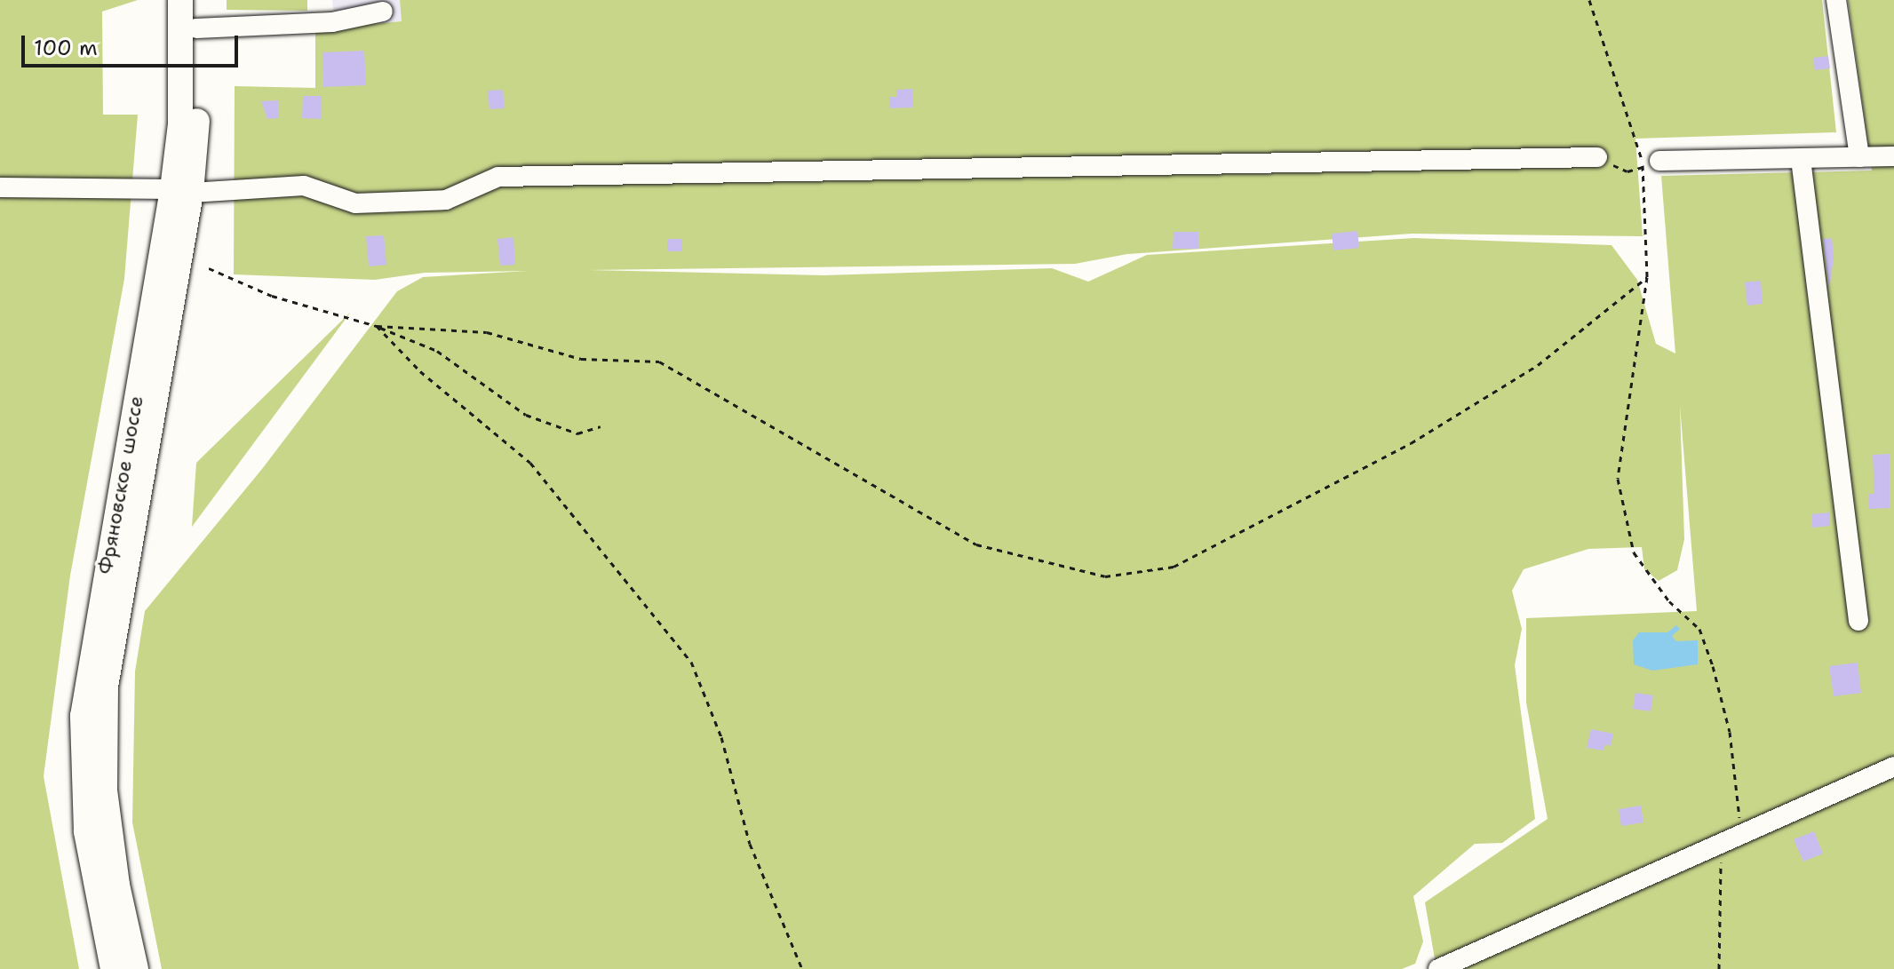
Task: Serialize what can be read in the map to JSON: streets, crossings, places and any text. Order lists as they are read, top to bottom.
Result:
{
  "streets": {
    "main road": ["Фряновское шоссе"]
  },
  "scale_bar": "100 m"
}
